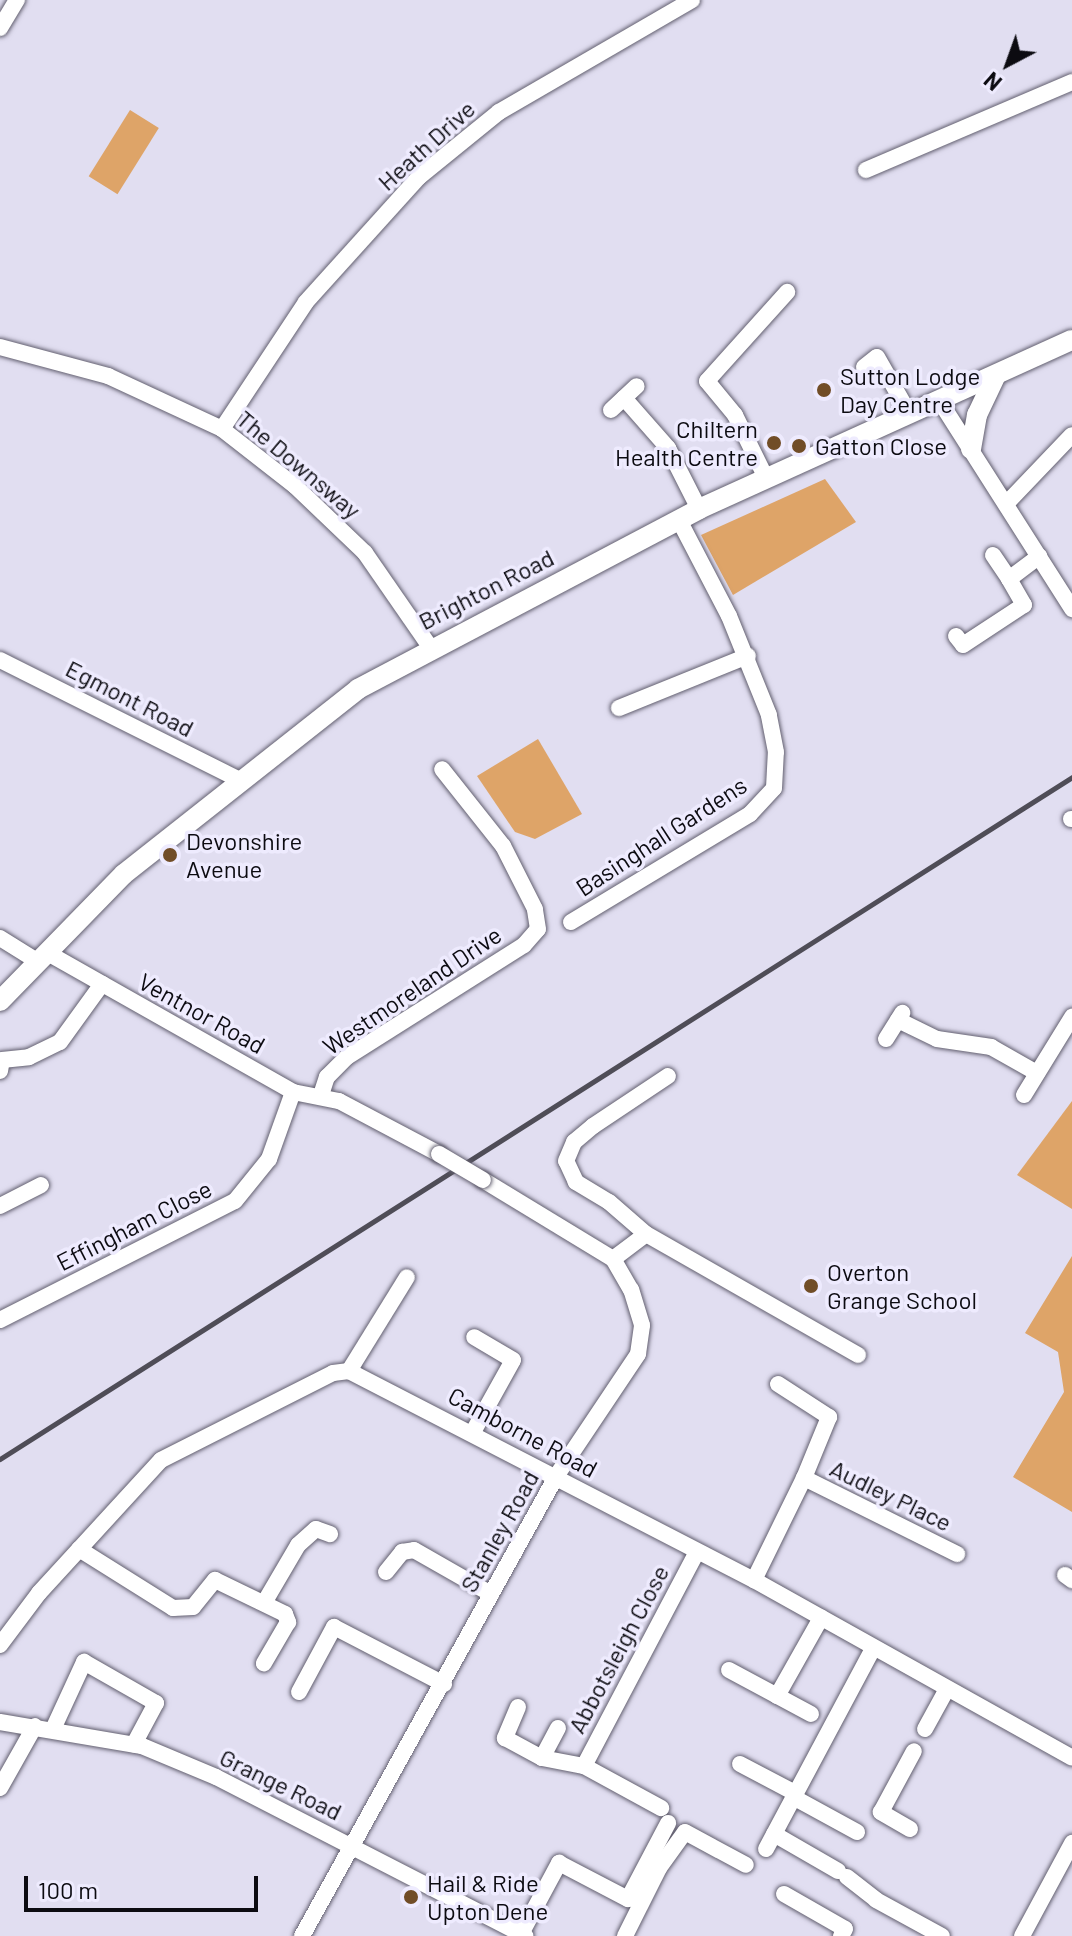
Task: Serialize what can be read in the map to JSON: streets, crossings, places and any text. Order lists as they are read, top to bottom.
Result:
{
  "streets": {
    "main road": ["Brighton Road"],
    "street": [
      "Heath Drive",
      "The Downsway",
      "Egmont Road",
      "Basinghall Gardens",
      "Westmoreland Drive",
      "Ventnor Road",
      "Effingham Close",
      "Camborne Road",
      "Audley Place",
      "Stanley Road",
      "Abbotsleigh Close",
      "Grange Road"
    ]
  },
  "crossings": [
    ["Heath Drive", "The Downsway"],
    ["The Downsway", "Brighton Road"],
    ["Brighton Road", "Egmont Road"],
    ["Brighton Road", "Basinghall Gardens"],
    ["Brighton Road", "Ventnor Road"],
    ["Westmoreland Drive", "Ventnor Road"],
    ["Ventnor Road", "Effingham Close"],
    ["Ventnor Road", "Stanley Road"],
    ["Camborne Road", "Audley Place"],
    ["Camborne Road", "Stanley Road"],
    ["Camborne Road", "Abbotsleigh Close"],
    ["Stanley Road", "Grange Road"]
  ],
  "places": [
    "Sutton Lodge Day Centre",
    "Chiltern Health Centre",
    "Gatton Close",
    "Devonshire Avenue",
    "Overton Grange School",
    "Hail & Ride Upton Dene"
  ],
  "scale_bar": "100 m",
  "north": "bottom left"
}
